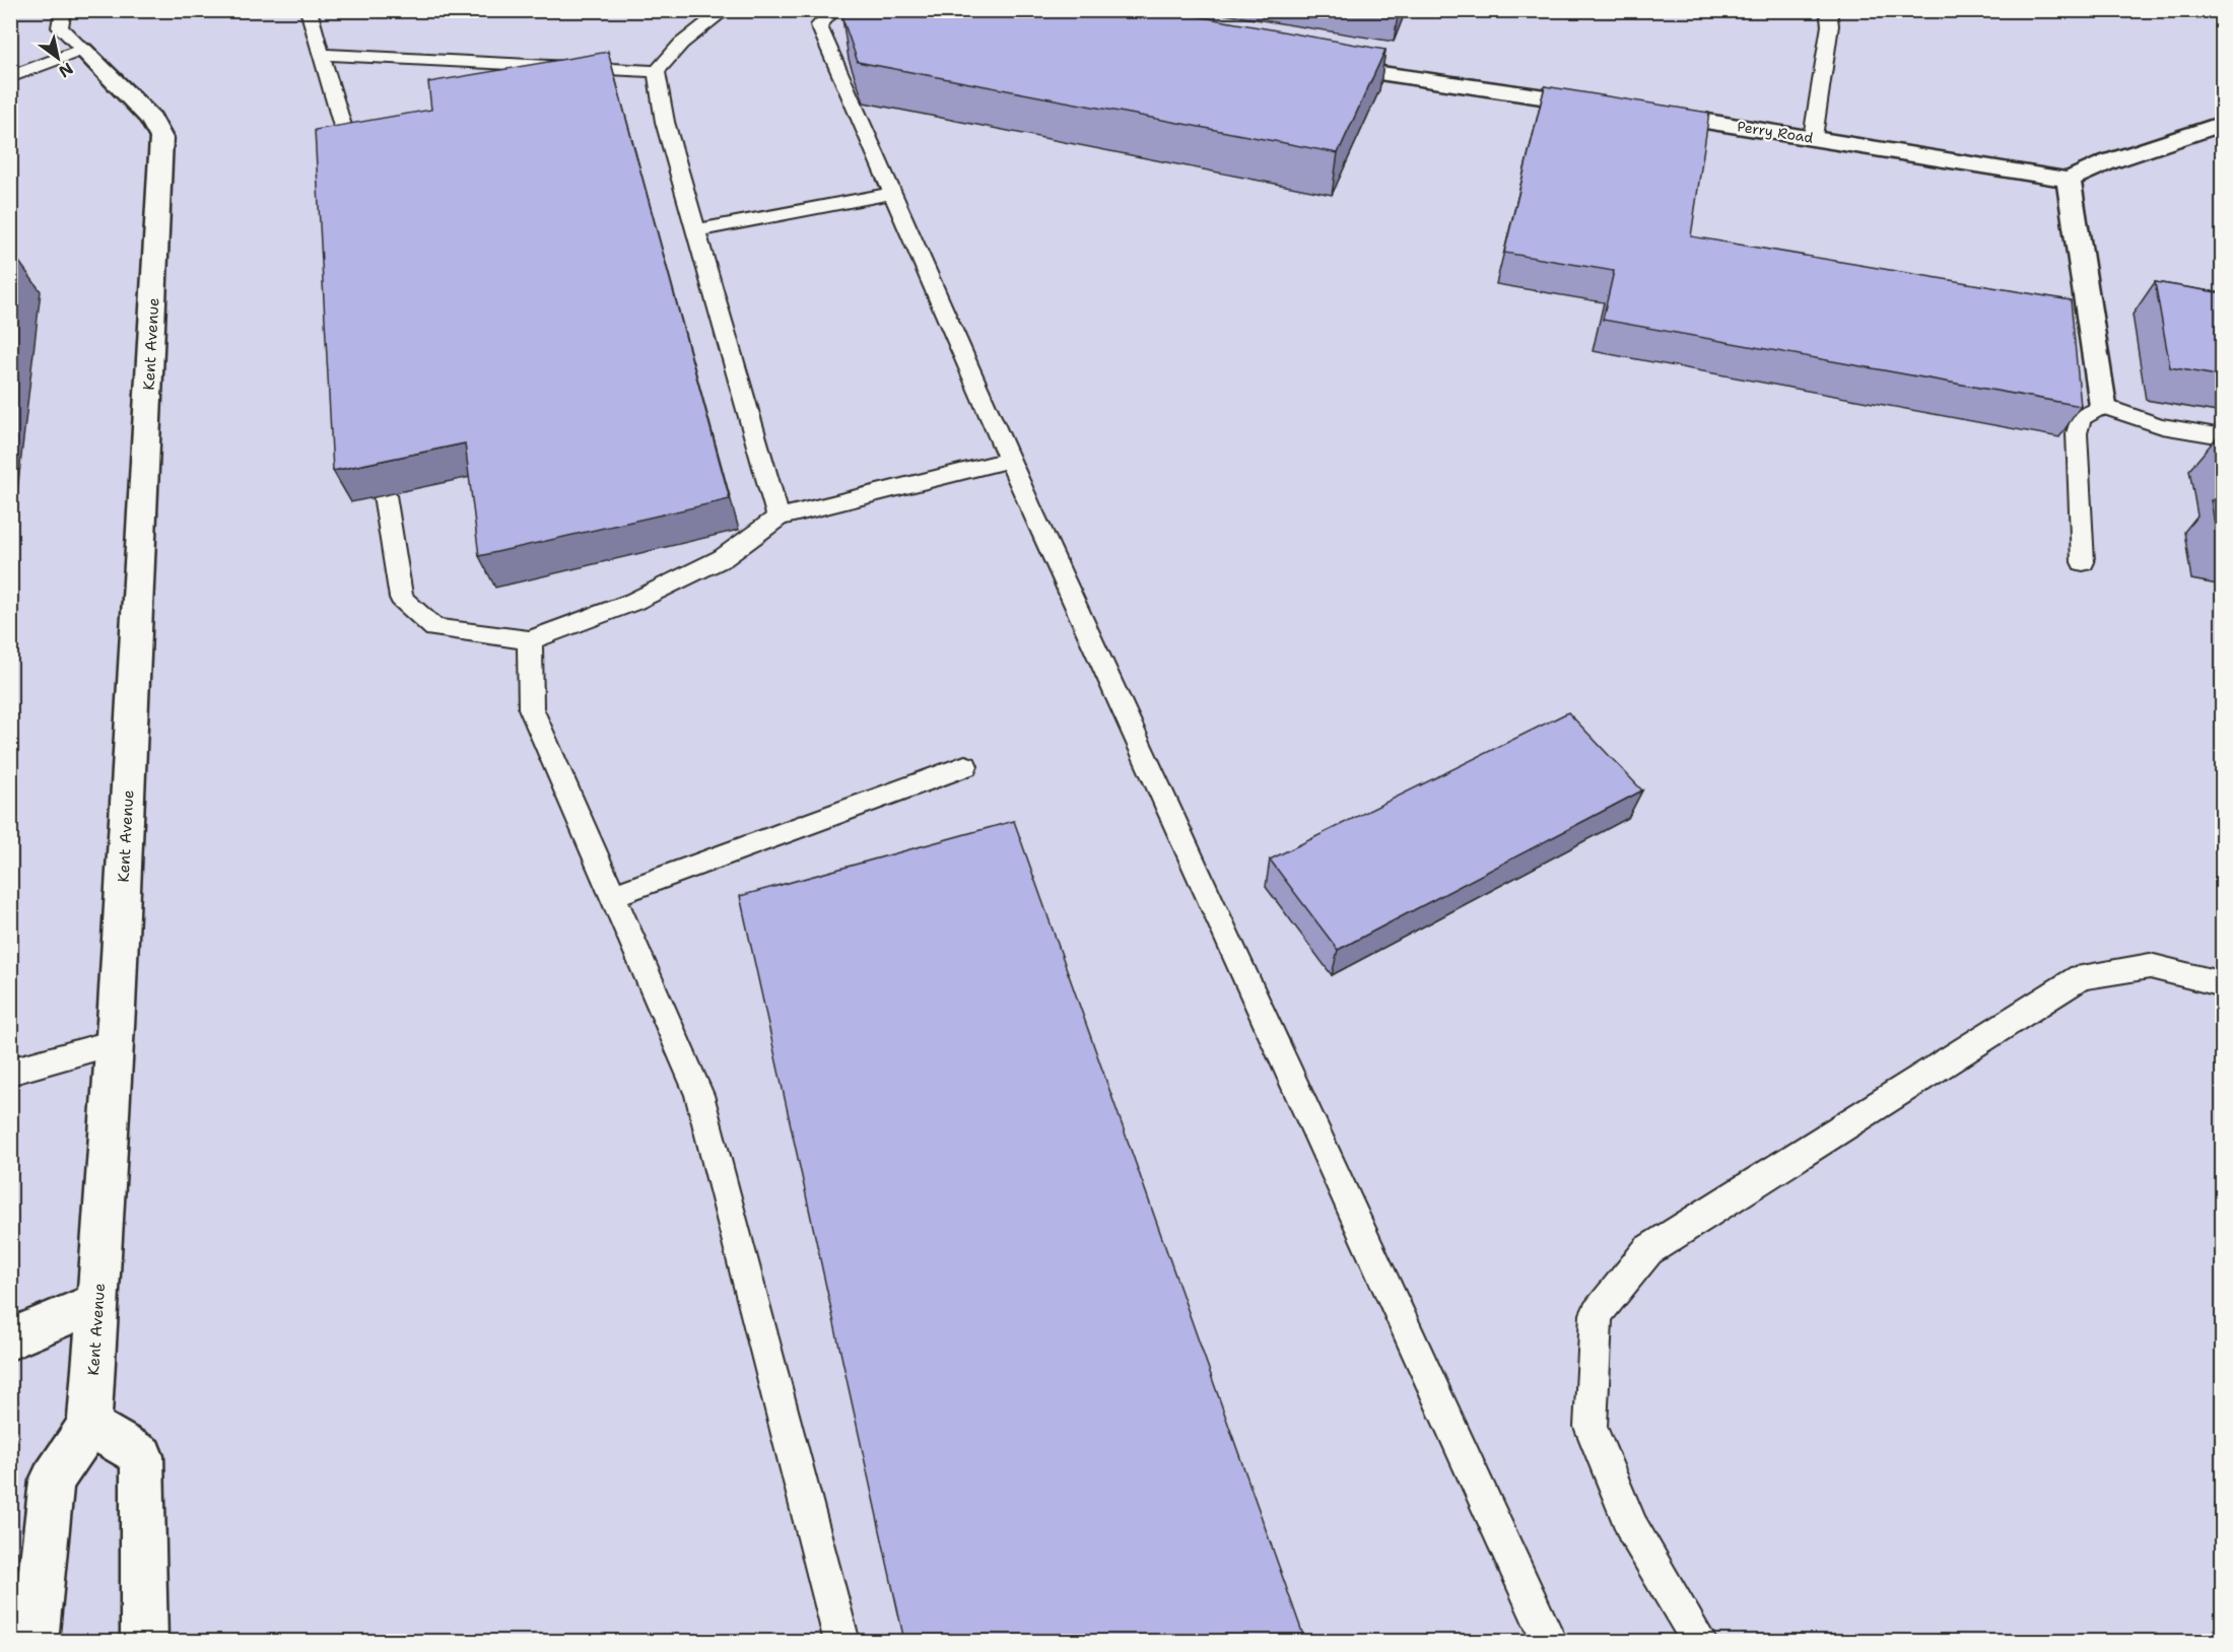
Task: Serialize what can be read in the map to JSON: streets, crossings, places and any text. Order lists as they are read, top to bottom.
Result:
{
  "streets": {
    "street": ["Perry Road", "Kent Avenue"]
  },
  "north": "bottom right"
}
